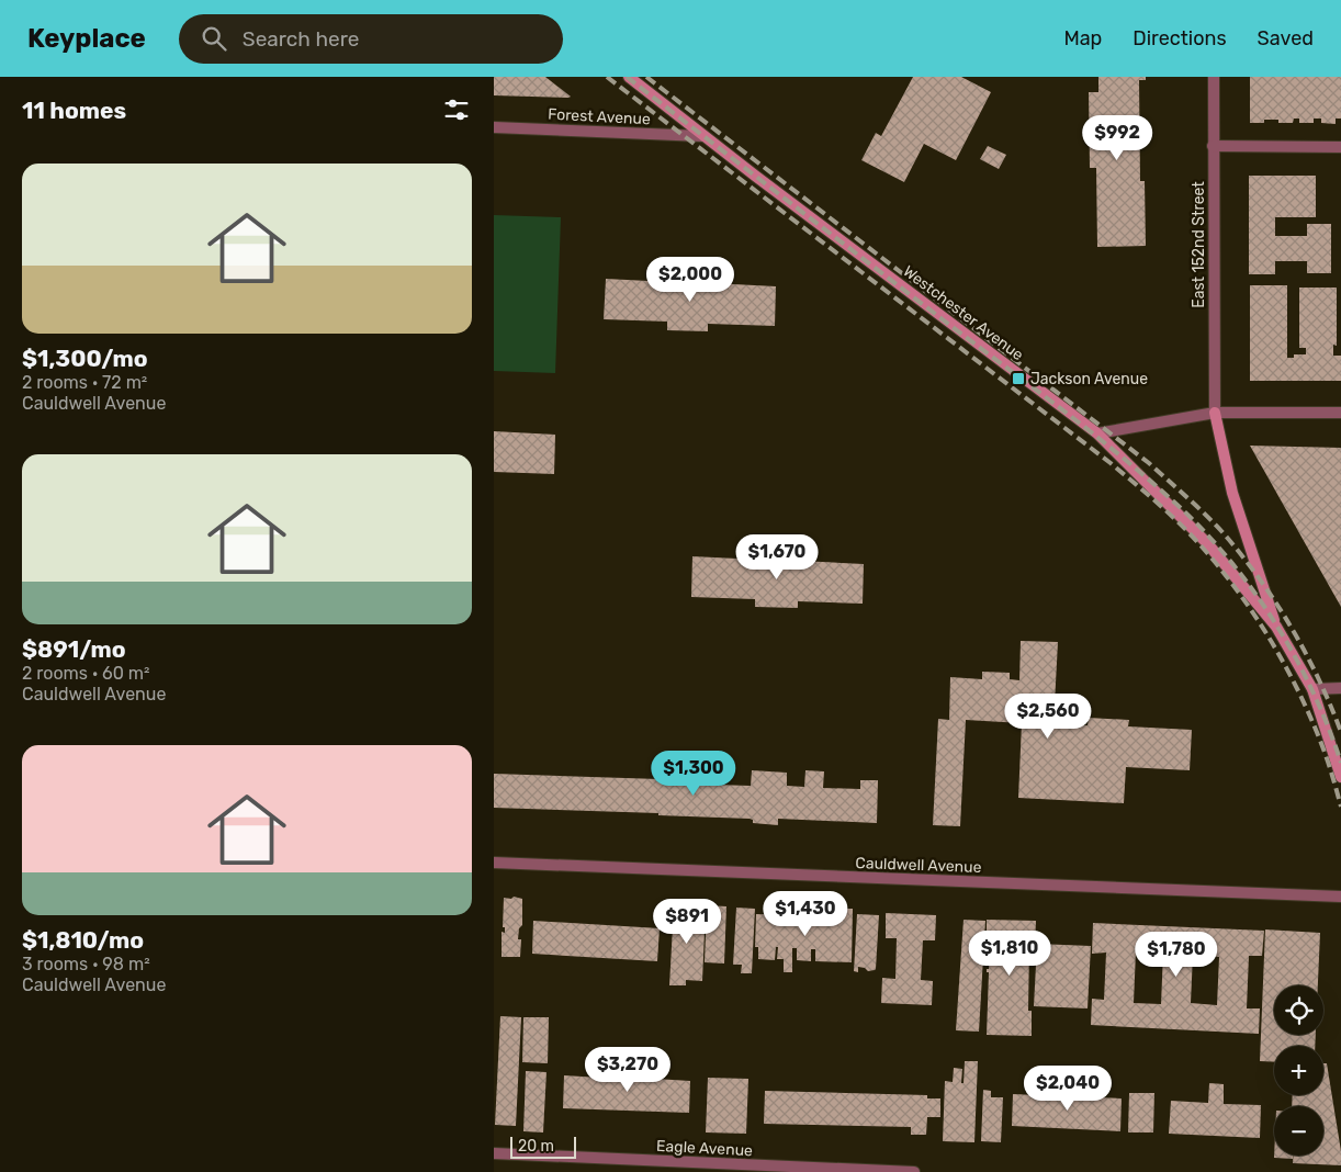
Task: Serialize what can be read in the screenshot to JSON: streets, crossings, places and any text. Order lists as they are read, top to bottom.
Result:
{
  "streets": {
    "main road": ["Westchester Avenue"],
    "street": [
      "Forest Avenue",
      "East 152nd Street",
      "Cauldwell Avenue",
      "Eagle Avenue"
    ]
  },
  "crossings": [
    ["Forest Avenue", "Westchester Avenue"]
  ],
  "places": {
    "transit": ["Jackson Avenue"]
  },
  "scale_bar": "20 m",
  "page": {
    "header": "Keyplace",
    "search": "Search here",
    "nav": ["Map", "Directions", "Saved"],
    "heading": "11 homes",
    "price": [
      "$992",
      "$2,000",
      "$1,670",
      "$2,560",
      "$1,300",
      "$1,430",
      "$891",
      "$1,810",
      "$1,780",
      "$3,270",
      "$2,040"
    ],
    "list": [
      {
        "name": "$1,300/mo",
        "note": "2 rooms · 72 m² · Cauldwell Avenue"
      },
      {
        "name": "$891/mo",
        "note": "2 rooms · 60 m² · Cauldwell Avenue"
      },
      {
        "name": "$1,810/mo",
        "note": "3 rooms · 98 m² · Cauldwell Avenue"
      }
    ],
    "map_buttons": ["+", "−"],
    "scale": "20 m"
  }
}
